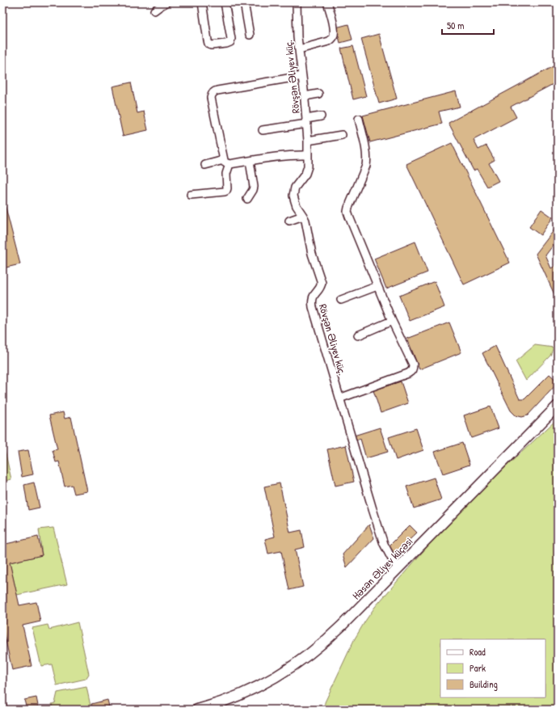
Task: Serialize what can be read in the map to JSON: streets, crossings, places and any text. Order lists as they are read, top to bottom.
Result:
{
  "streets": {
    "main road": ["Həsən Əliyev küçəsi"],
    "street": ["Rövşən Əliyev küç."]
  },
  "crossings": [
    ["Rövşən Əliyev küç.", "Həsən Əliyev küçəsi"]
  ],
  "legend": ["Road", "Park", "Building"],
  "scale_bar": "50 m"
}
